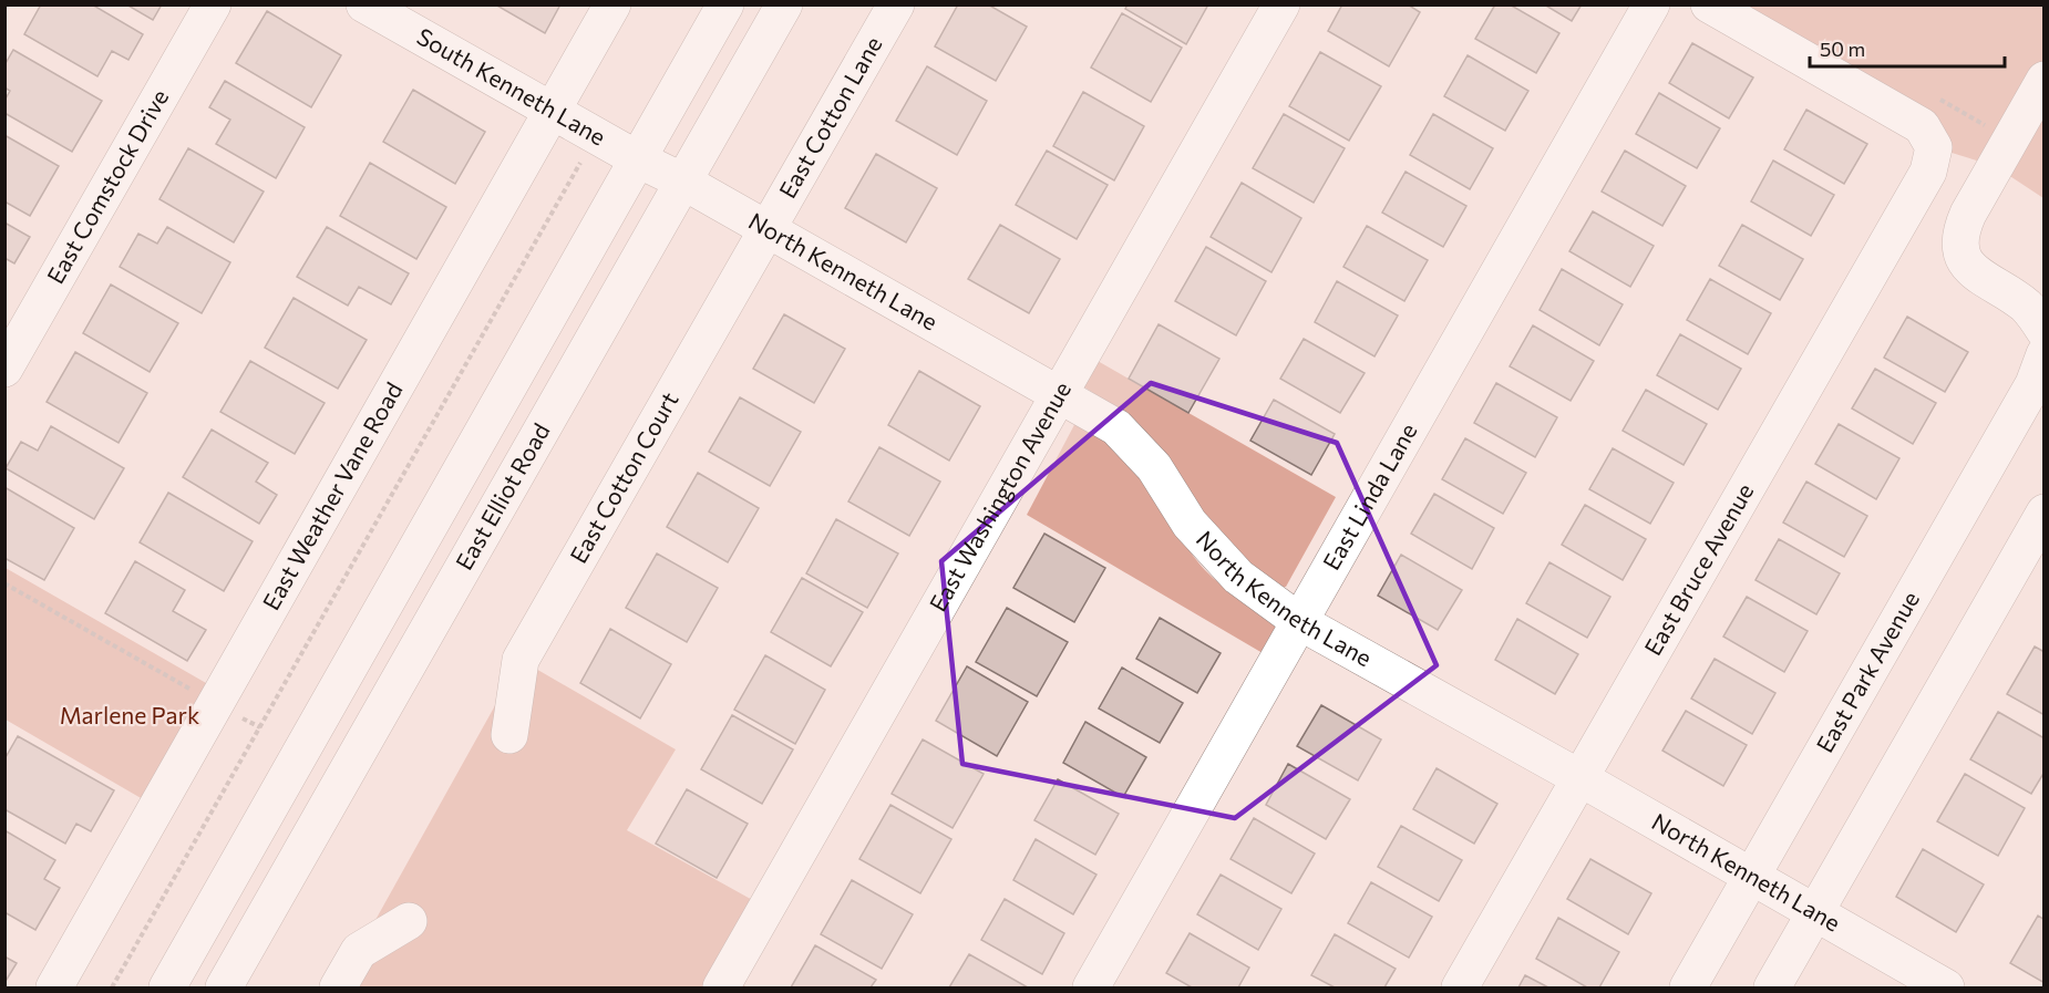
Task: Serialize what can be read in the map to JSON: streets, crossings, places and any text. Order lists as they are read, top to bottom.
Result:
{
  "streets": {
    "street": [
      "South Kenneth Lane",
      "East Cotton Lane",
      "East Comstock Drive",
      "North Kenneth Lane",
      "East Cotton Court",
      "East Weather Vane Road",
      "East Elliot Road",
      "East Washington Avenue",
      "East Linda Lane",
      "East Bruce Avenue",
      "East Park Avenue"
    ]
  },
  "crossings": [
    ["South Kenneth Lane", "North Kenneth Lane"],
    ["South Kenneth Lane", "East Weather Vane Road"],
    ["South Kenneth Lane", "East Elliot Road"],
    ["East Cotton Lane", "North Kenneth Lane"],
    ["East Cotton Lane", "East Cotton Court"],
    ["North Kenneth Lane", "East Cotton Court"],
    ["North Kenneth Lane", "East Elliot Road"],
    ["North Kenneth Lane", "East Washington Avenue"],
    ["North Kenneth Lane", "East Linda Lane"],
    ["North Kenneth Lane", "East Bruce Avenue"],
    ["North Kenneth Lane", "East Park Avenue"]
  ],
  "parks": ["Marlene Park"],
  "scale_bar": "50 m"
}
